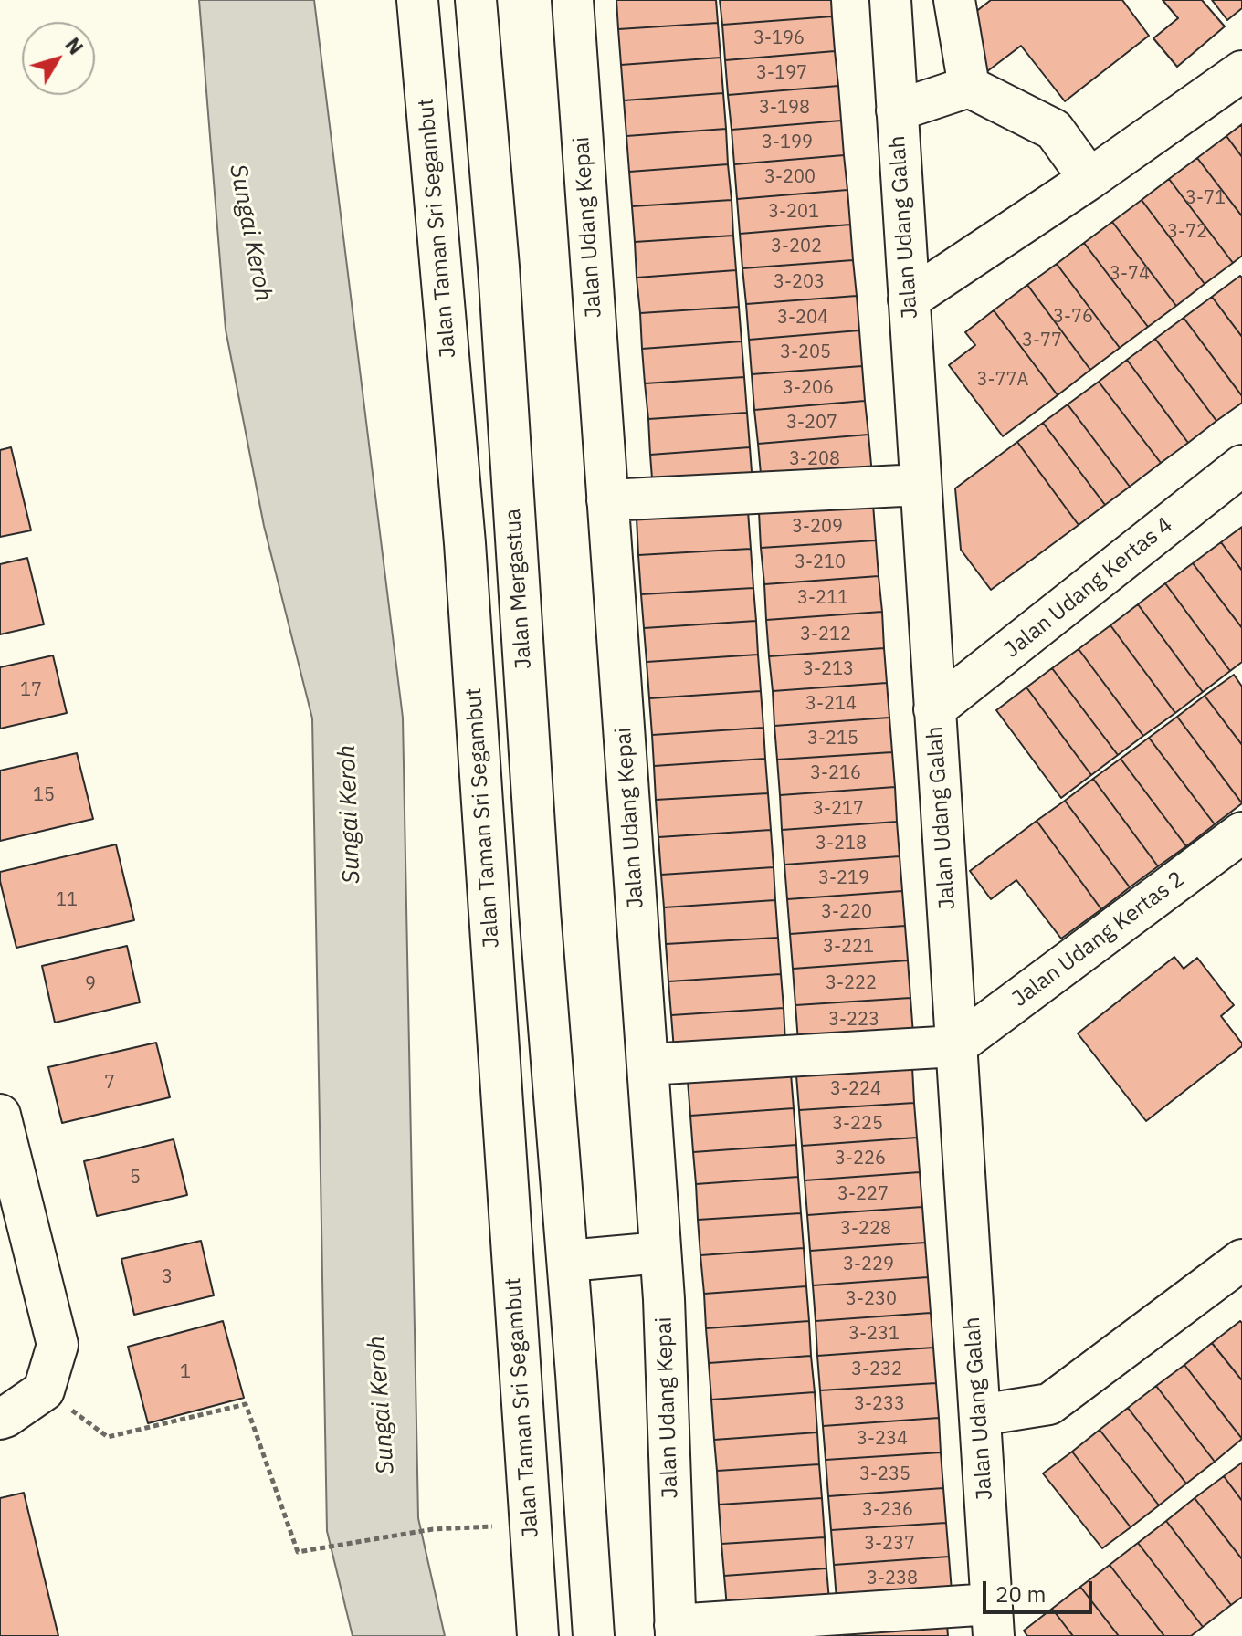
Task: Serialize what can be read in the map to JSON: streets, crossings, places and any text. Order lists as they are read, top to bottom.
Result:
{
  "streets": {
    "street": [
      "Jalan Udang Kepai",
      "Jalan Udang Galah",
      "Jalan Taman Sri Segambut",
      "Jalan Udang Kertas 4",
      "Jalan Mergastua",
      "Jalan Udang Kertas 2"
    ]
  },
  "crossings": [
    ["Jalan Udang Galah", "Jalan Udang Kertas 4"],
    ["Jalan Udang Galah", "Jalan Udang Kertas 2"]
  ],
  "water": ["Sungai Keroh"],
  "house_numbers": [
    "3-196",
    "3-197",
    "3-198",
    "3-199",
    "3-200",
    "3-71",
    "3-201",
    "3-72",
    "3-202",
    "3-74",
    "3-203",
    "3-76",
    "3-204",
    "3-77",
    "3-205",
    "3-77A",
    "3-206",
    "3-207",
    "3-208",
    "3-209",
    "3-210",
    "3-211",
    "3-212",
    "3-213",
    "17",
    "3-214",
    "3-215",
    "3-216",
    "15",
    "3-217",
    "3-218",
    "3-219",
    "11",
    "3-220",
    "3-221",
    "3-222",
    "9",
    "3-223",
    "7",
    "3-224",
    "3-225",
    "3-226",
    "5",
    "3-227",
    "3-228",
    "3-229",
    "3",
    "3-230",
    "3-231",
    "3-232",
    "1",
    "3-233",
    "3-234",
    "3-235",
    "3-236",
    "3-237",
    "3-238"
  ],
  "scale_bar": "20 m",
  "north": "top right"
}
